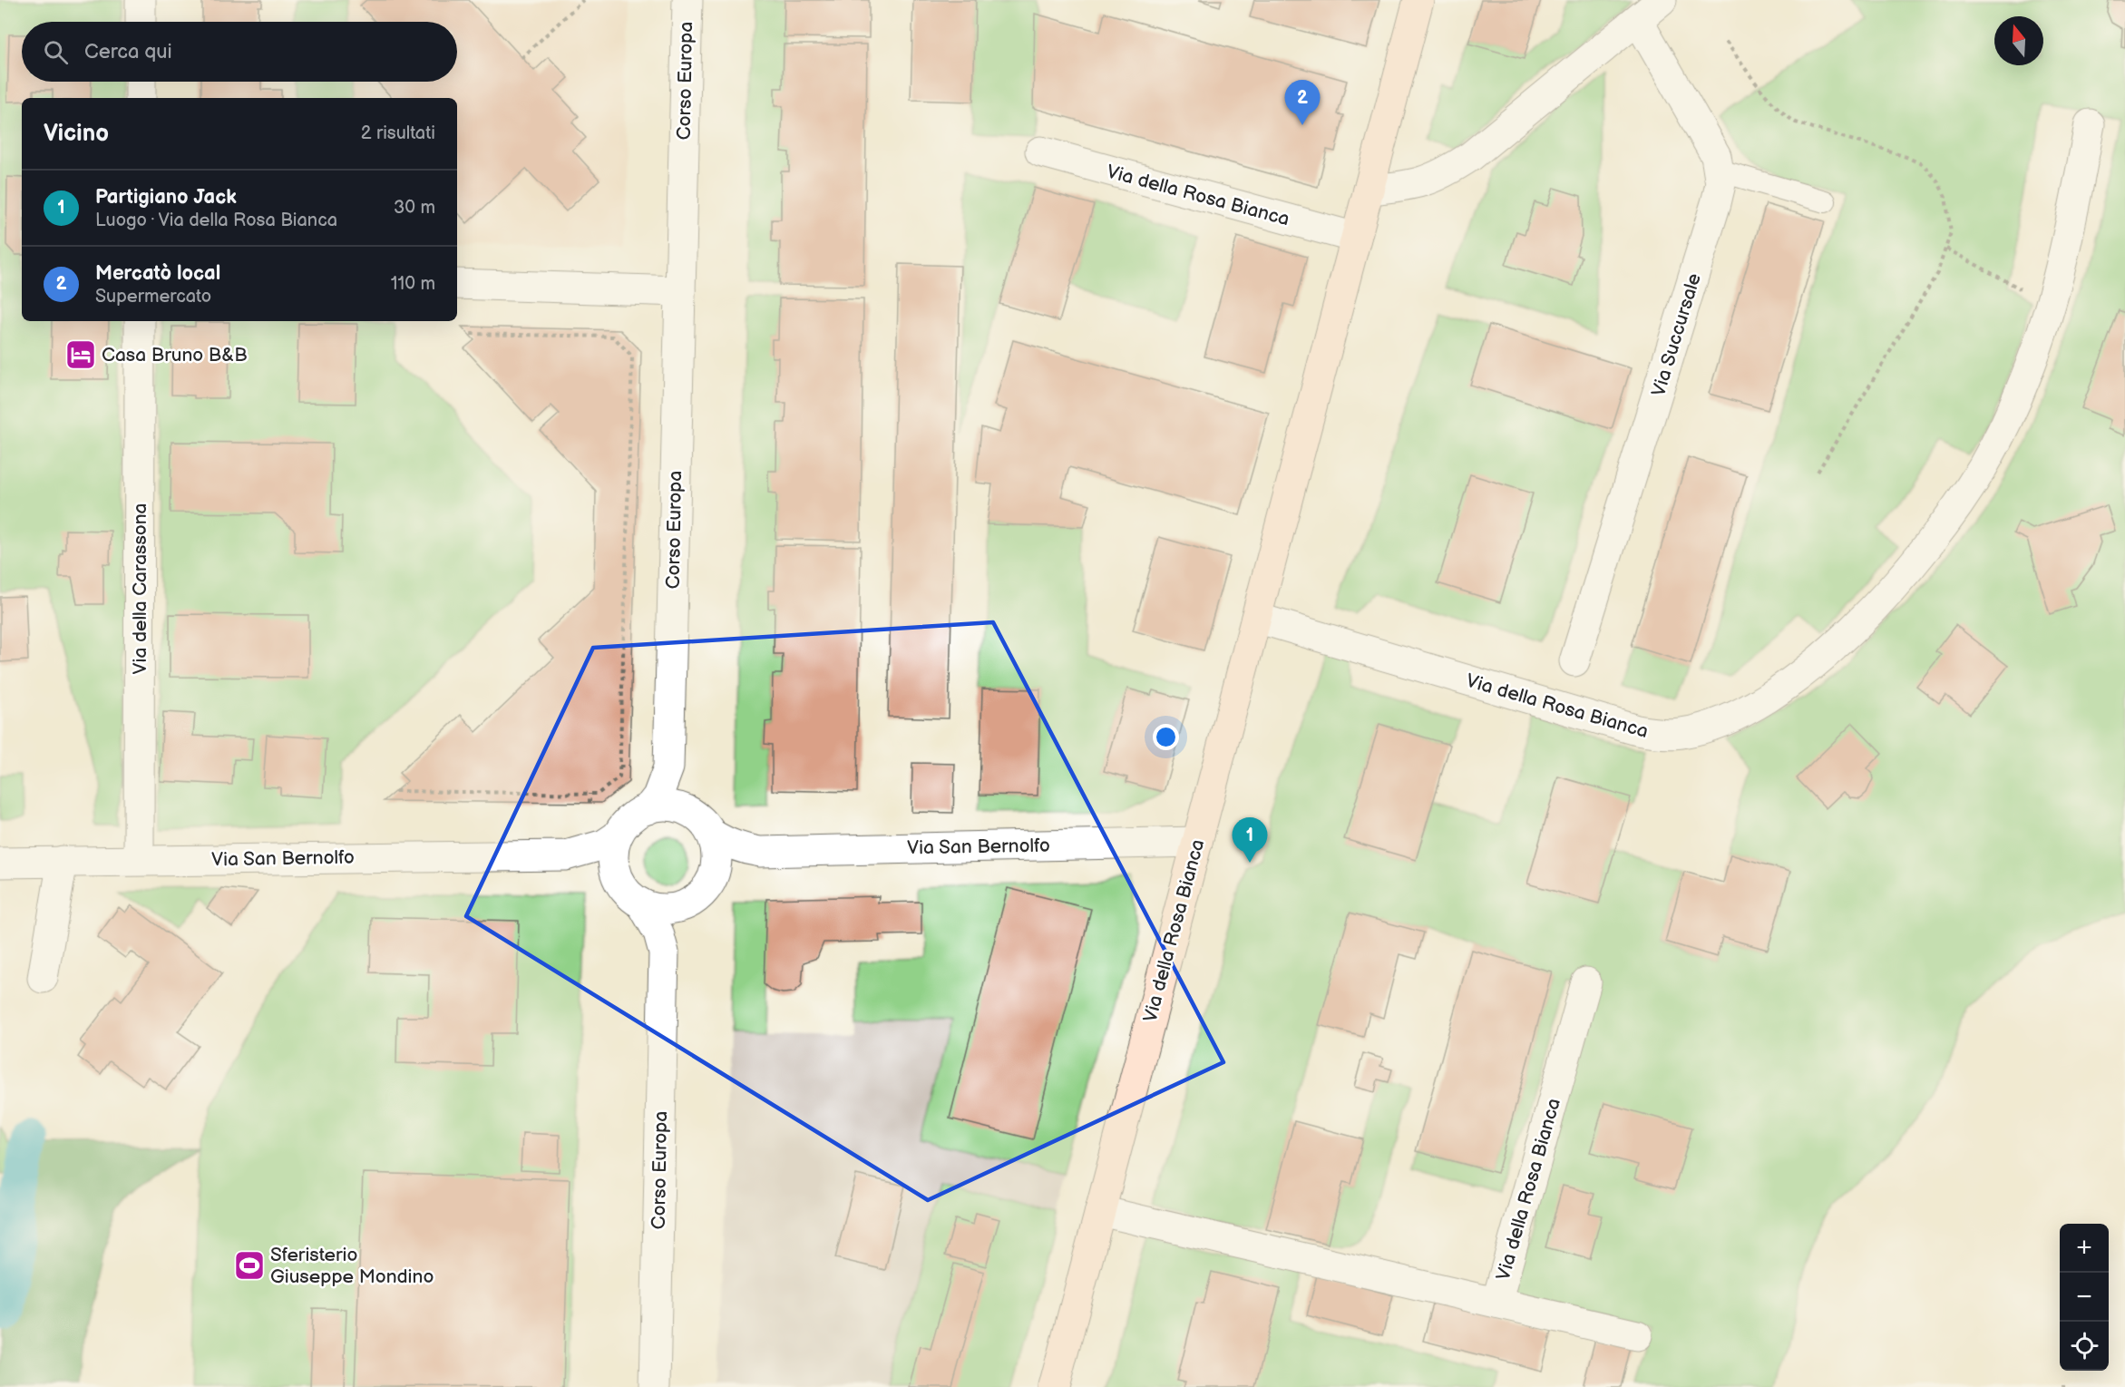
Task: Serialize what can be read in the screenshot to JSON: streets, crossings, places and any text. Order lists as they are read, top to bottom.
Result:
{
  "streets": {
    "main road": ["Via della Rosa Bianca"],
    "street": [
      "Corso Europa",
      "Via Succursale",
      "Via della Carassona",
      "Via San Bernolfo"
    ]
  },
  "crossings": [
    ["Corso Europa", "Via San Bernolfo"],
    ["Via della Rosa Bianca", "Via San Bernolfo"],
    ["Via della Carassona", "Via San Bernolfo"]
  ],
  "places": {
    "hotel": ["Casa Bruno B&B"],
    "sports": ["Sferisterio Giuseppe Mondino"]
  },
  "north": "top",
  "page": {
    "search": "Cerca qui",
    "pins": ["2", "1"],
    "heading": ["Vicino", "2 risultati"],
    "list": [
      {
        "mark": "1",
        "name": "Partigiano Jack",
        "note": "Luogo · Via della Rosa Bianca",
        "value": "30 m"
      },
      {
        "mark": "2",
        "name": "Mercatò local",
        "note": "Supermercato",
        "value": "110 m"
      }
    ],
    "map_buttons": ["+", "−"]
  }
}
